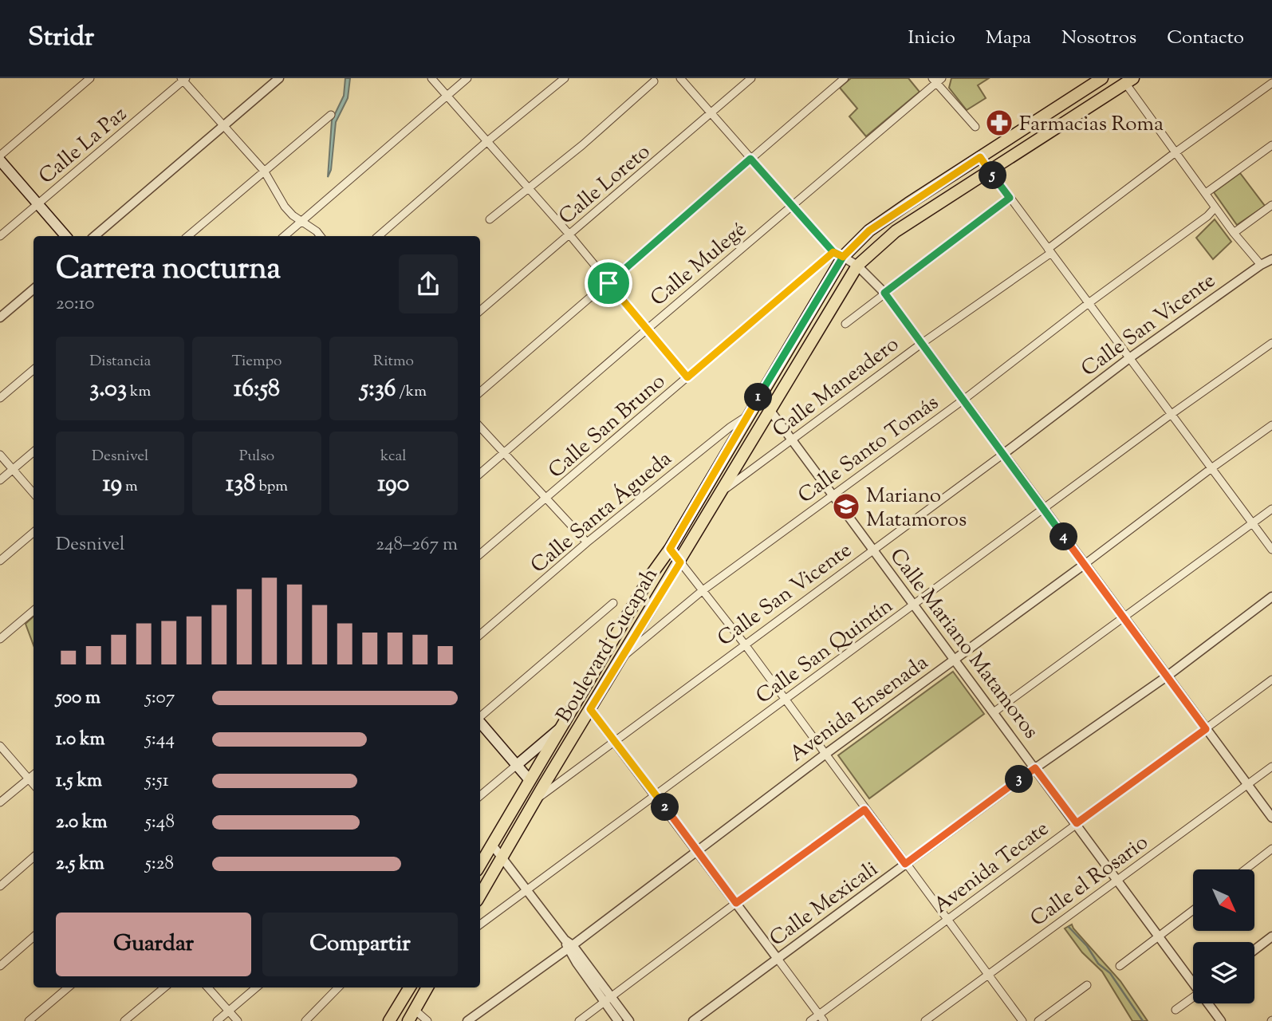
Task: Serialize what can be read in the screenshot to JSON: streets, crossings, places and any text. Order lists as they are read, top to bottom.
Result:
{
  "streets": {
    "main road": ["Boulevard Cucapah"],
    "street": [
      "Calle La Paz",
      "Calle Loreto",
      "Calle Mulegé",
      "Calle San Vicente",
      "Calle Maneadero",
      "Calle San Bruno",
      "Calle Santo Tomás",
      "Calle Santa Águeda",
      "Calle Mariano Matamoros",
      "Calle San Quintín",
      "Avenida Ensenada",
      "Avenida Tecate",
      "Calle el Rosario",
      "Calle Mexicali"
    ]
  },
  "crossings": [
    ["Calle San Vicente", "Calle Mariano Matamoros"],
    ["Calle San Vicente", "Boulevard Cucapah"],
    ["Calle Maneadero", "Calle Mariano Matamoros"],
    ["Calle Maneadero", "Boulevard Cucapah"],
    ["Calle San Bruno", "Boulevard Cucapah"],
    ["Calle Santo Tomás", "Calle Mariano Matamoros"],
    ["Calle Santo Tomás", "Boulevard Cucapah"],
    ["Calle Santa Águeda", "Boulevard Cucapah"],
    ["Calle Mariano Matamoros", "Boulevard Cucapah"],
    ["Calle Mariano Matamoros", "Calle San Quintín"],
    ["Calle Mariano Matamoros", "Avenida Ensenada"],
    ["Calle Mariano Matamoros", "Avenida Tecate"],
    ["Calle Mariano Matamoros", "Calle el Rosario"],
    ["Calle Mariano Matamoros", "Calle Mexicali"]
  ],
  "places": {
    "pharmacy": ["Farmacias Roma"],
    "school or university": ["Mariano Matamoros"]
  },
  "north": "bottom right",
  "page": {
    "header": "Stridr",
    "nav": [
      "Inicio",
      "Mapa",
      "Nosotros",
      "Contacto"
    ],
    "pins": [
      "5",
      "1",
      "4",
      "3",
      "2"
    ],
    "heading": ["Carrera nocturna", "20:10"],
    "stats": [
      ["Distancia", "3.03 km"],
      ["Tiempo", "16:58"],
      ["Ritmo", "5:36 /km"],
      ["Desnivel", "19 m"],
      ["Pulso", "138 bpm"],
      ["kcal", "190"]
    ],
    "chart": ["Desnivel", "248–267 m"],
    "list": [
      {
        "name": "500 m",
        "note": "5:07"
      },
      {
        "name": "1.0 km",
        "note": "5:44"
      },
      {
        "name": "1.5 km",
        "note": "5:51"
      },
      {
        "name": "2.0 km",
        "note": "5:48"
      },
      {
        "name": "2.5 km",
        "note": "5:28"
      }
    ],
    "buttons": ["Guardar", "Compartir"]
  }
}
